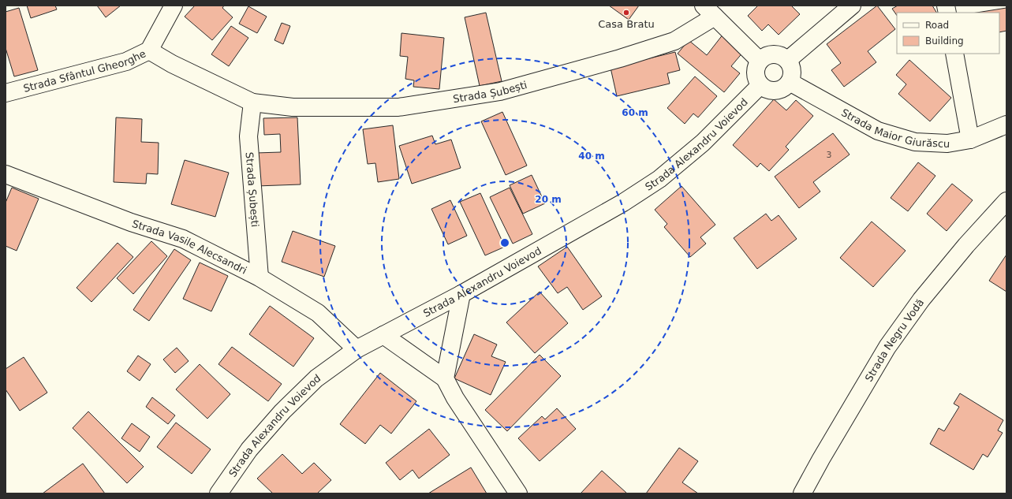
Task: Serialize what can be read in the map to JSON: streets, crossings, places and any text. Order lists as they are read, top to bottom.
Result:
{
  "streets": {
    "street": [
      "Strada Sfântul Gheorghe",
      "Strada Șubești",
      "Strada Maior Giurăscu",
      "Strada Alexandru Voievod",
      "Strada Vasile Alecsandri",
      "Strada Negru Vodă"
    ]
  },
  "crossings": [
    ["Strada Sfântul Gheorghe", "Strada Șubești"],
    ["Strada Șubești", "Strada Vasile Alecsandri"],
    ["Strada Maior Giurăscu", "Strada Alexandru Voievod"],
    ["Strada Alexandru Voievod", "Strada Vasile Alecsandri"]
  ],
  "places": ["Casa Bratu"],
  "house_numbers": ["3"],
  "legend": ["Road", "Building"],
  "rings": ["60 m", "40 m", "20 m"]
}
